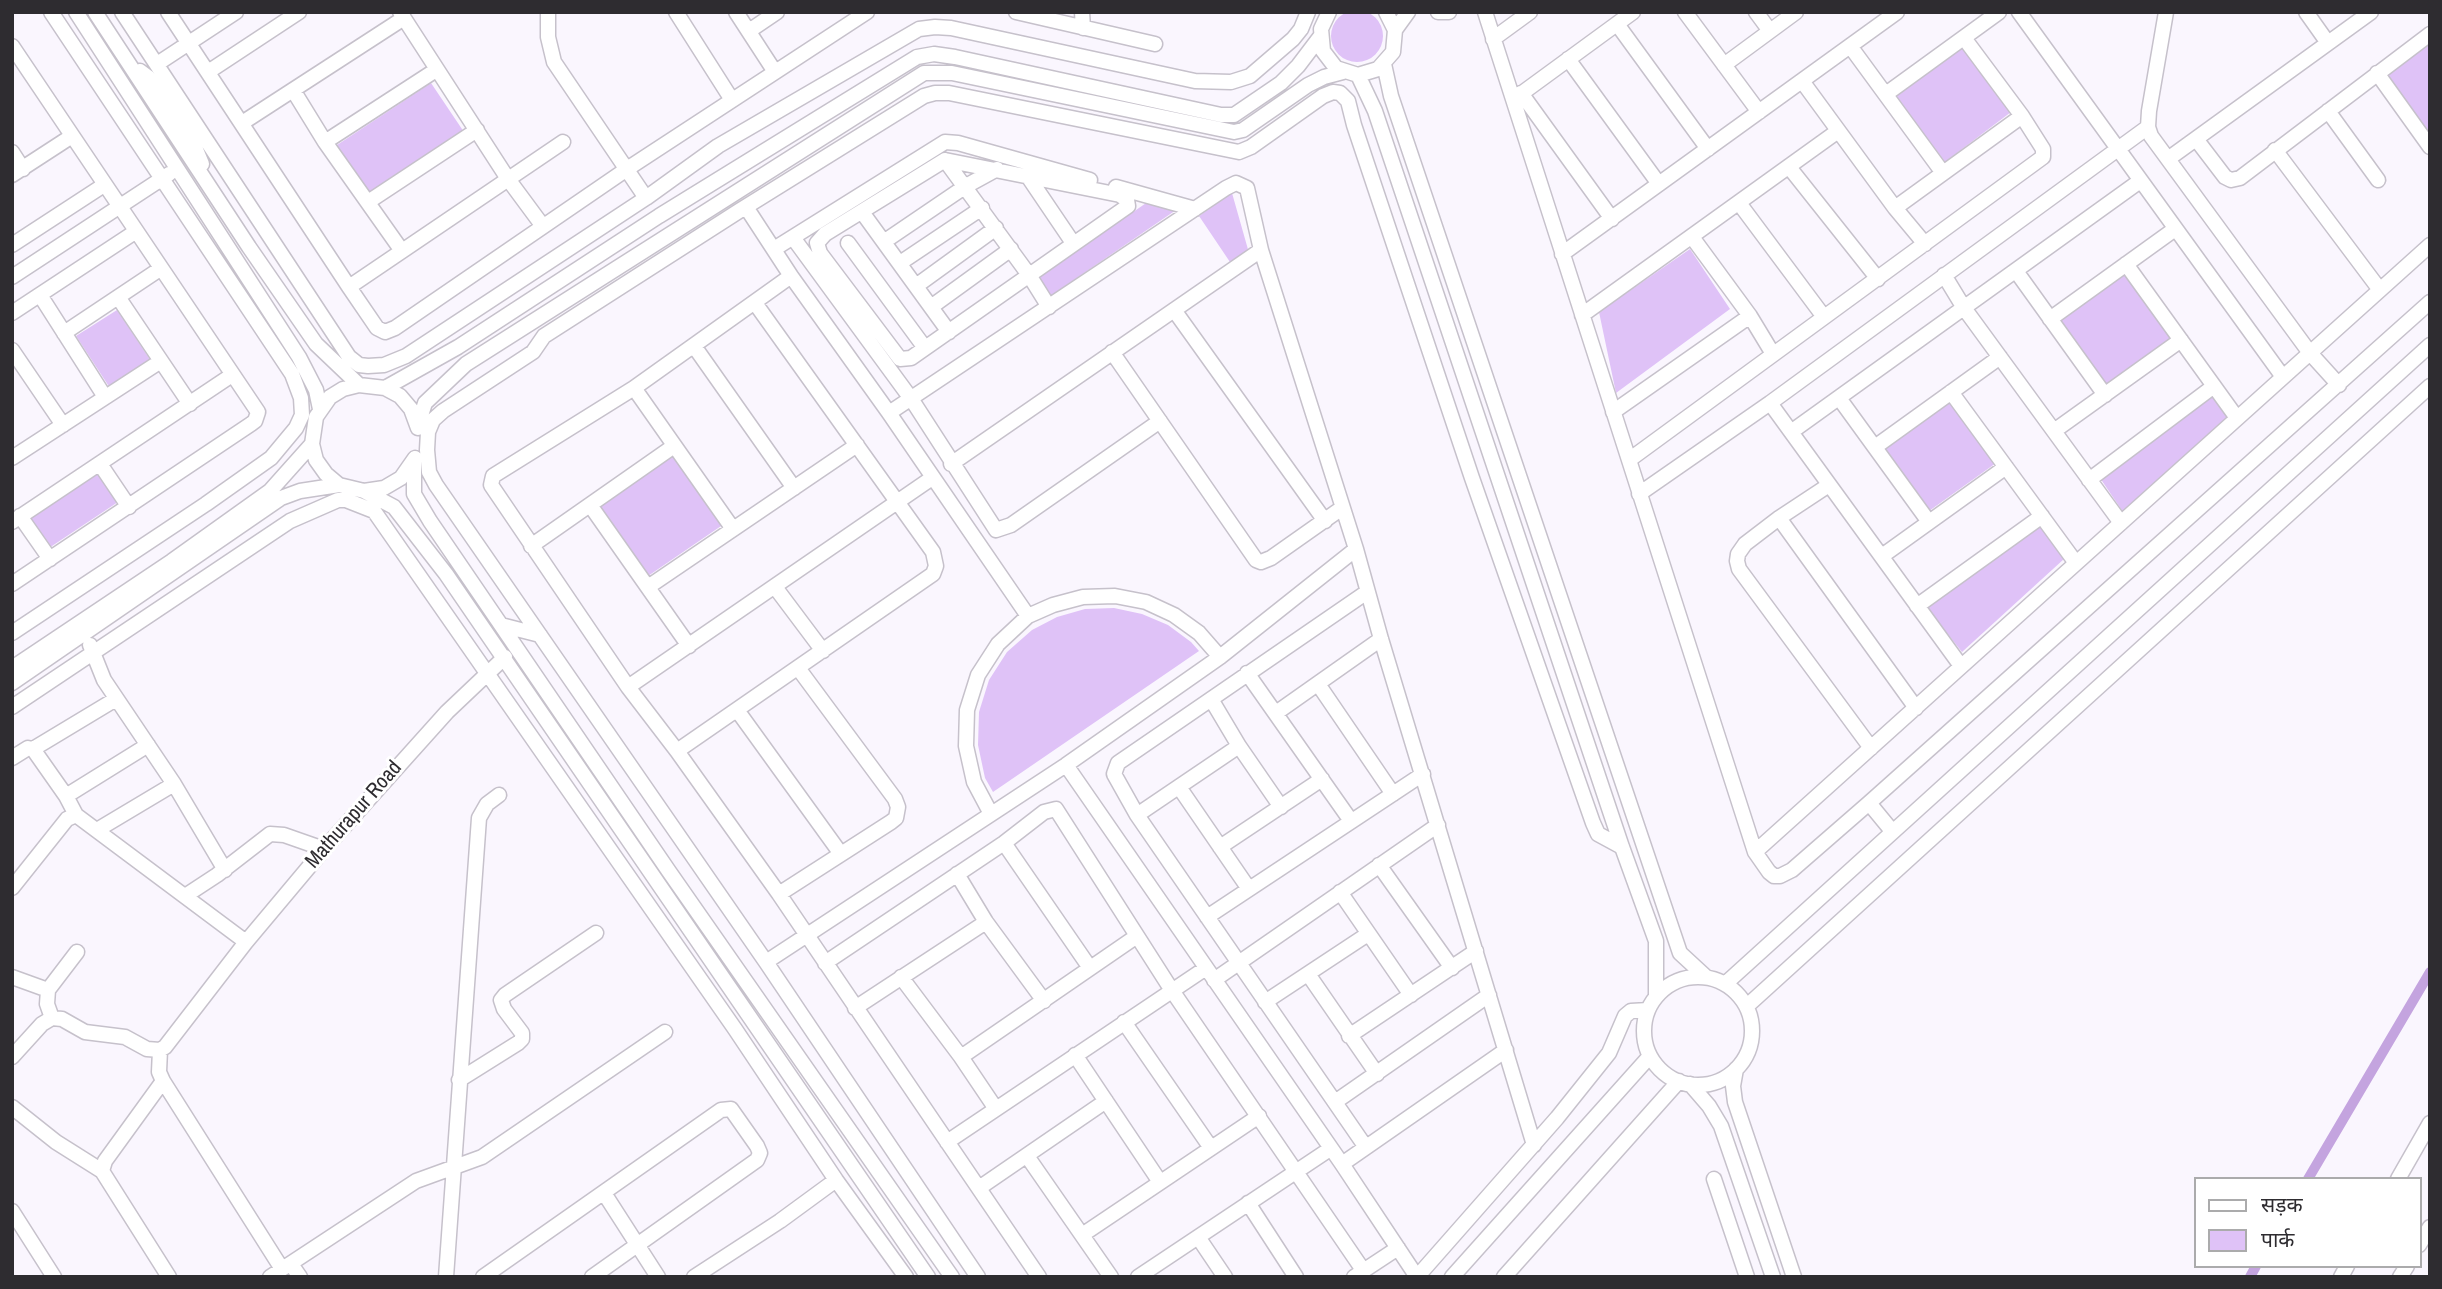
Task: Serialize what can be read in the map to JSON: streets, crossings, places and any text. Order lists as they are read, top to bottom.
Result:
{
  "streets": {
    "street": ["Mathurapur Road"]
  },
  "legend": ["सड़क", "पार्क"]
}
